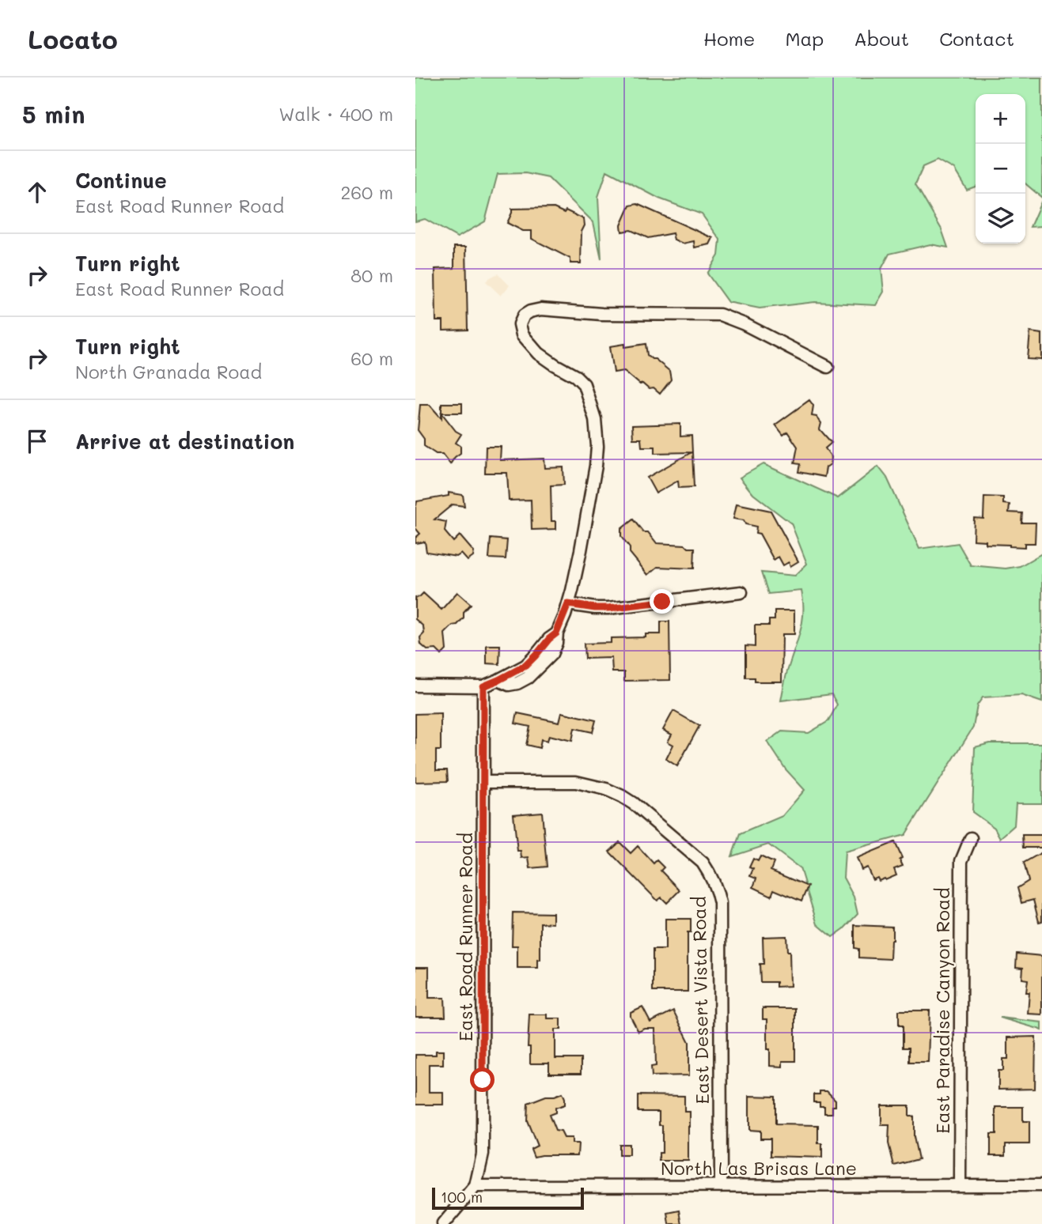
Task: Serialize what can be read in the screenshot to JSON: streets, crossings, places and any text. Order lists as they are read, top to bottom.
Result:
{
  "streets": {
    "street": [
      "East Road Runner Road",
      "East Desert Vista Road",
      "East Paradise Canyon Road",
      "North Las Brisas Lane"
    ]
  },
  "crossings": [
    ["East Road Runner Road", "East Desert Vista Road"],
    ["East Road Runner Road", "North Las Brisas Lane"],
    ["East Desert Vista Road", "North Las Brisas Lane"],
    ["East Paradise Canyon Road", "North Las Brisas Lane"]
  ],
  "scale_bar": "100 m",
  "page": {
    "header": "Locato",
    "nav": [
      "Home",
      "Map",
      "About",
      "Contact"
    ],
    "heading": ["5 min", "Walk · 400 m"],
    "map_buttons": ["+", "−"],
    "list": [
      ["Continue", "East Road Runner Road", "260 m"],
      ["Turn right", "East Road Runner Road", "80 m"],
      ["Turn right", "North Granada Road", "60 m"],
      "Arrive at destination"
    ],
    "scale": "100 m"
  }
}
